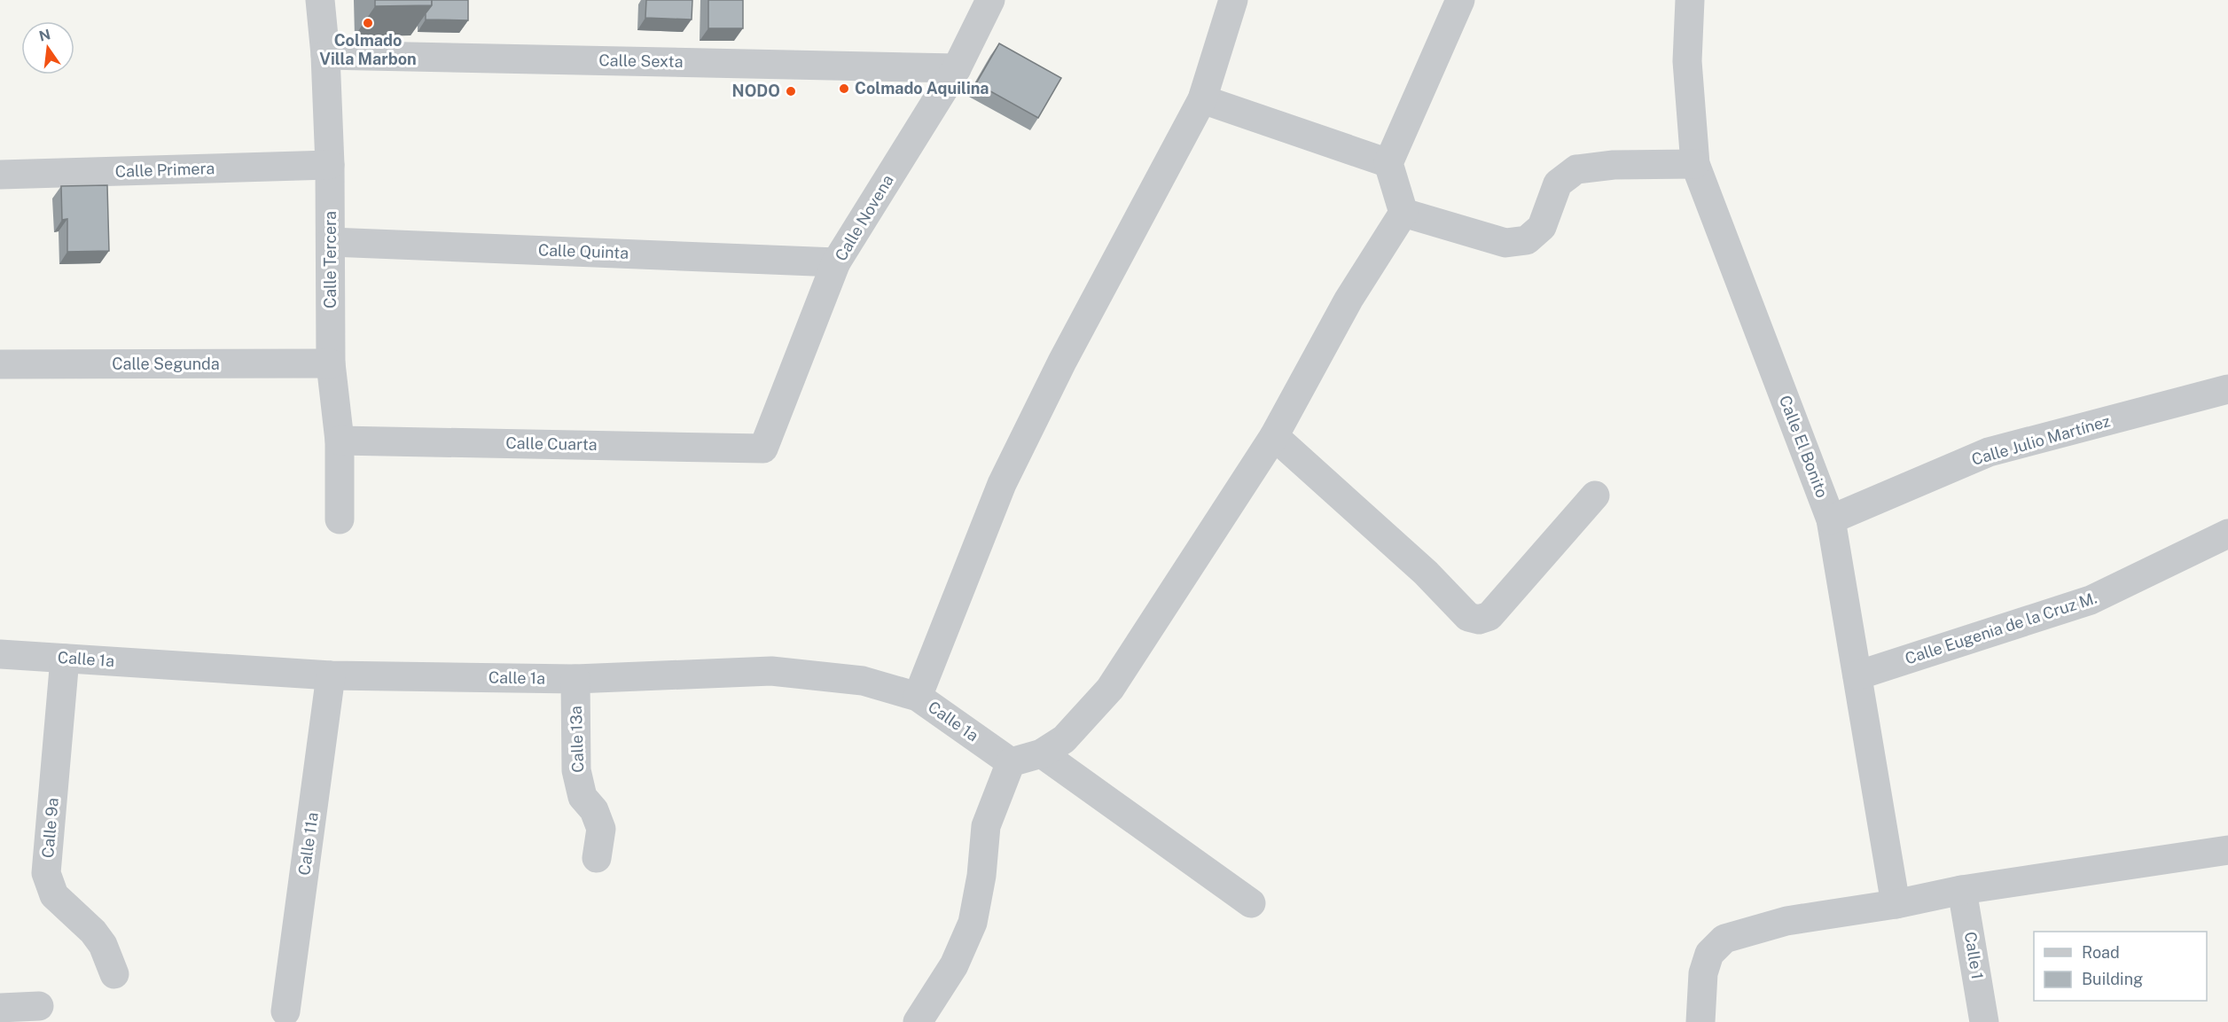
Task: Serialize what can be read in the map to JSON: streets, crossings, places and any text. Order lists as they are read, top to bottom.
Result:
{
  "streets": {
    "street": [
      "Calle Sexta",
      "Calle Primera",
      "Calle Novena",
      "Calle Quinta",
      "Calle Tercera",
      "Calle Segunda",
      "Calle Julio Martínez",
      "Calle Cuarta",
      "Calle El Bonito",
      "Calle Eugenia de la Cruz M.",
      "Calle 1a",
      "Calle 13a",
      "Calle 9a",
      "Calle 11a",
      "Calle 1"
    ]
  },
  "crossings": [
    ["Calle Sexta", "Calle Novena"],
    ["Calle Sexta", "Calle Tercera"],
    ["Calle Primera", "Calle Tercera"],
    ["Calle Novena", "Calle Quinta"],
    ["Calle Novena", "Calle Cuarta"],
    ["Calle Quinta", "Calle Tercera"],
    ["Calle Tercera", "Calle Segunda"],
    ["Calle Tercera", "Calle Cuarta"],
    ["Calle Julio Martínez", "Calle El Bonito"],
    ["Calle El Bonito", "Calle Eugenia de la Cruz M."],
    ["Calle 1a", "Calle 13a"],
    ["Calle 1a", "Calle 9a"],
    ["Calle 1a", "Calle 11a"]
  ],
  "places": ["Colmado Villa Marbon", "Colmado Aquilina", "NODO"],
  "legend": ["Road", "Building"],
  "north": "top"
}
